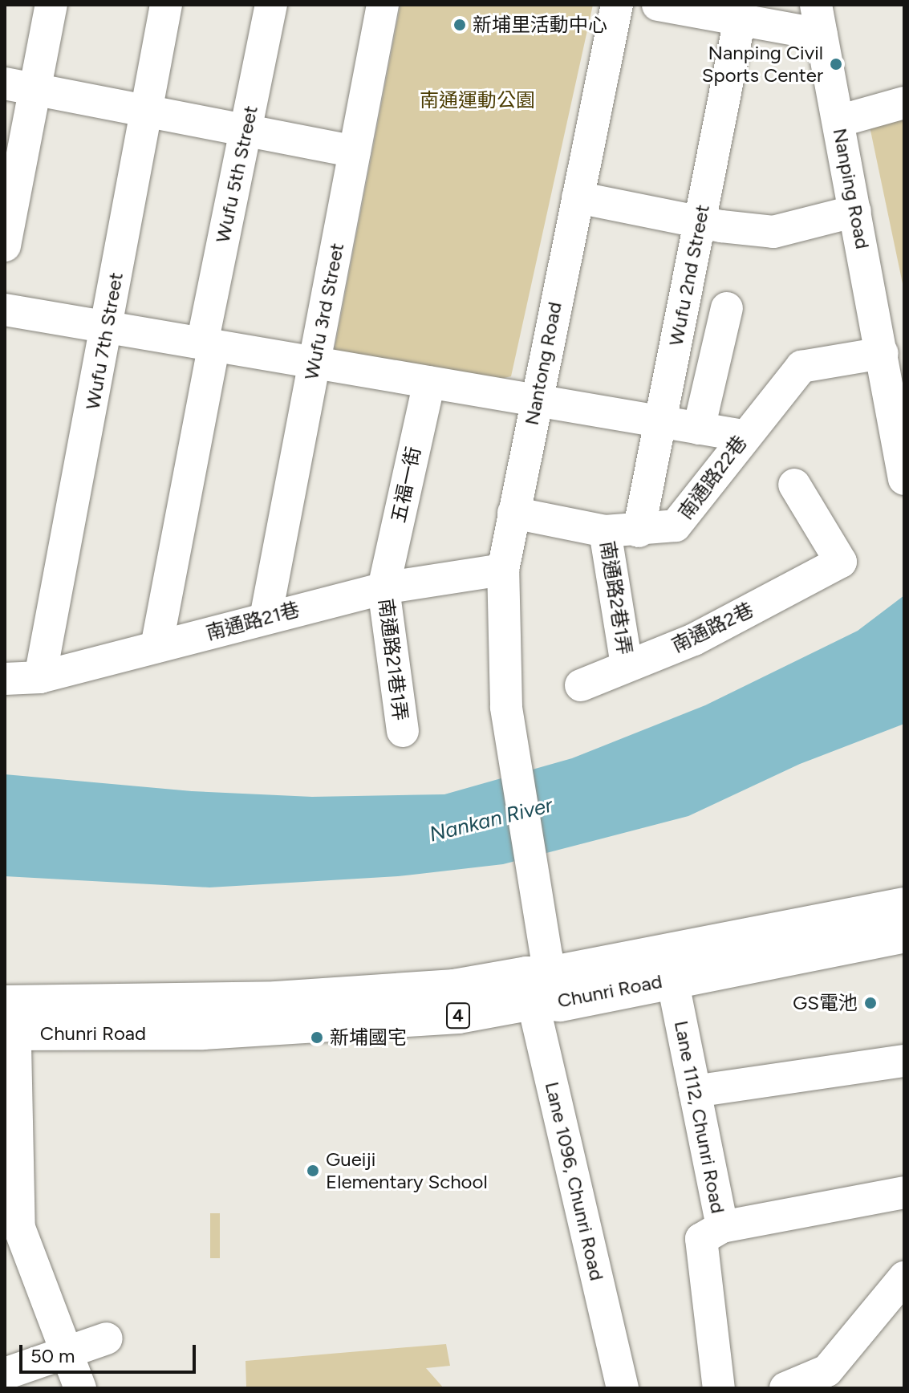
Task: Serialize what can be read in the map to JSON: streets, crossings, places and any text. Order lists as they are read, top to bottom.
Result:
{
  "streets": {
    "main road": ["Chunri Road", "4"],
    "street": [
      "Wufu 5th Street",
      "Nanping Road",
      "Wufu 2nd Street",
      "Wufu 3rd Street",
      "Wufu 7th Street",
      "Nantong Road",
      "南通路22巷",
      "五福一街",
      "南通路2巷1弄",
      "南通路21巷",
      "南通路2巷",
      "南通路21巷1弄",
      "Lane 1112, Chunri Road",
      "Lane 1096, Chunri Road"
    ]
  },
  "crossings": [
    ["Wufu 5th Street", "南通路21巷"],
    ["Nanping Road", "南通路22巷"],
    ["Wufu 2nd Street", "南通路22巷"],
    ["Wufu 3rd Street", "南通路21巷"],
    ["Wufu 7th Street", "南通路21巷"],
    ["Nantong Road", "南通路22巷"],
    ["Nantong Road", "南通路21巷"],
    ["Nantong Road", "Chunri Road"],
    ["Nantong Road", "Lane 1096, Chunri Road"],
    ["南通路22巷", "南通路2巷1弄"],
    ["五福一街", "南通路21巷"],
    ["五福一街", "南通路21巷1弄"],
    ["南通路2巷1弄", "南通路2巷"],
    ["南通路21巷", "南通路21巷1弄"],
    ["Chunri Road", "Lane 1112, Chunri Road"],
    ["Chunri Road", "Lane 1096, Chunri Road"]
  ],
  "water": ["Nankan River"],
  "parks": ["南通運動公園"],
  "places": [
    "新埔里活動中心",
    "Nanping Civil Sports Center",
    "GS電池",
    "新埔國宅",
    "Gueiji Elementary School"
  ],
  "scale_bar": "50 m"
}
